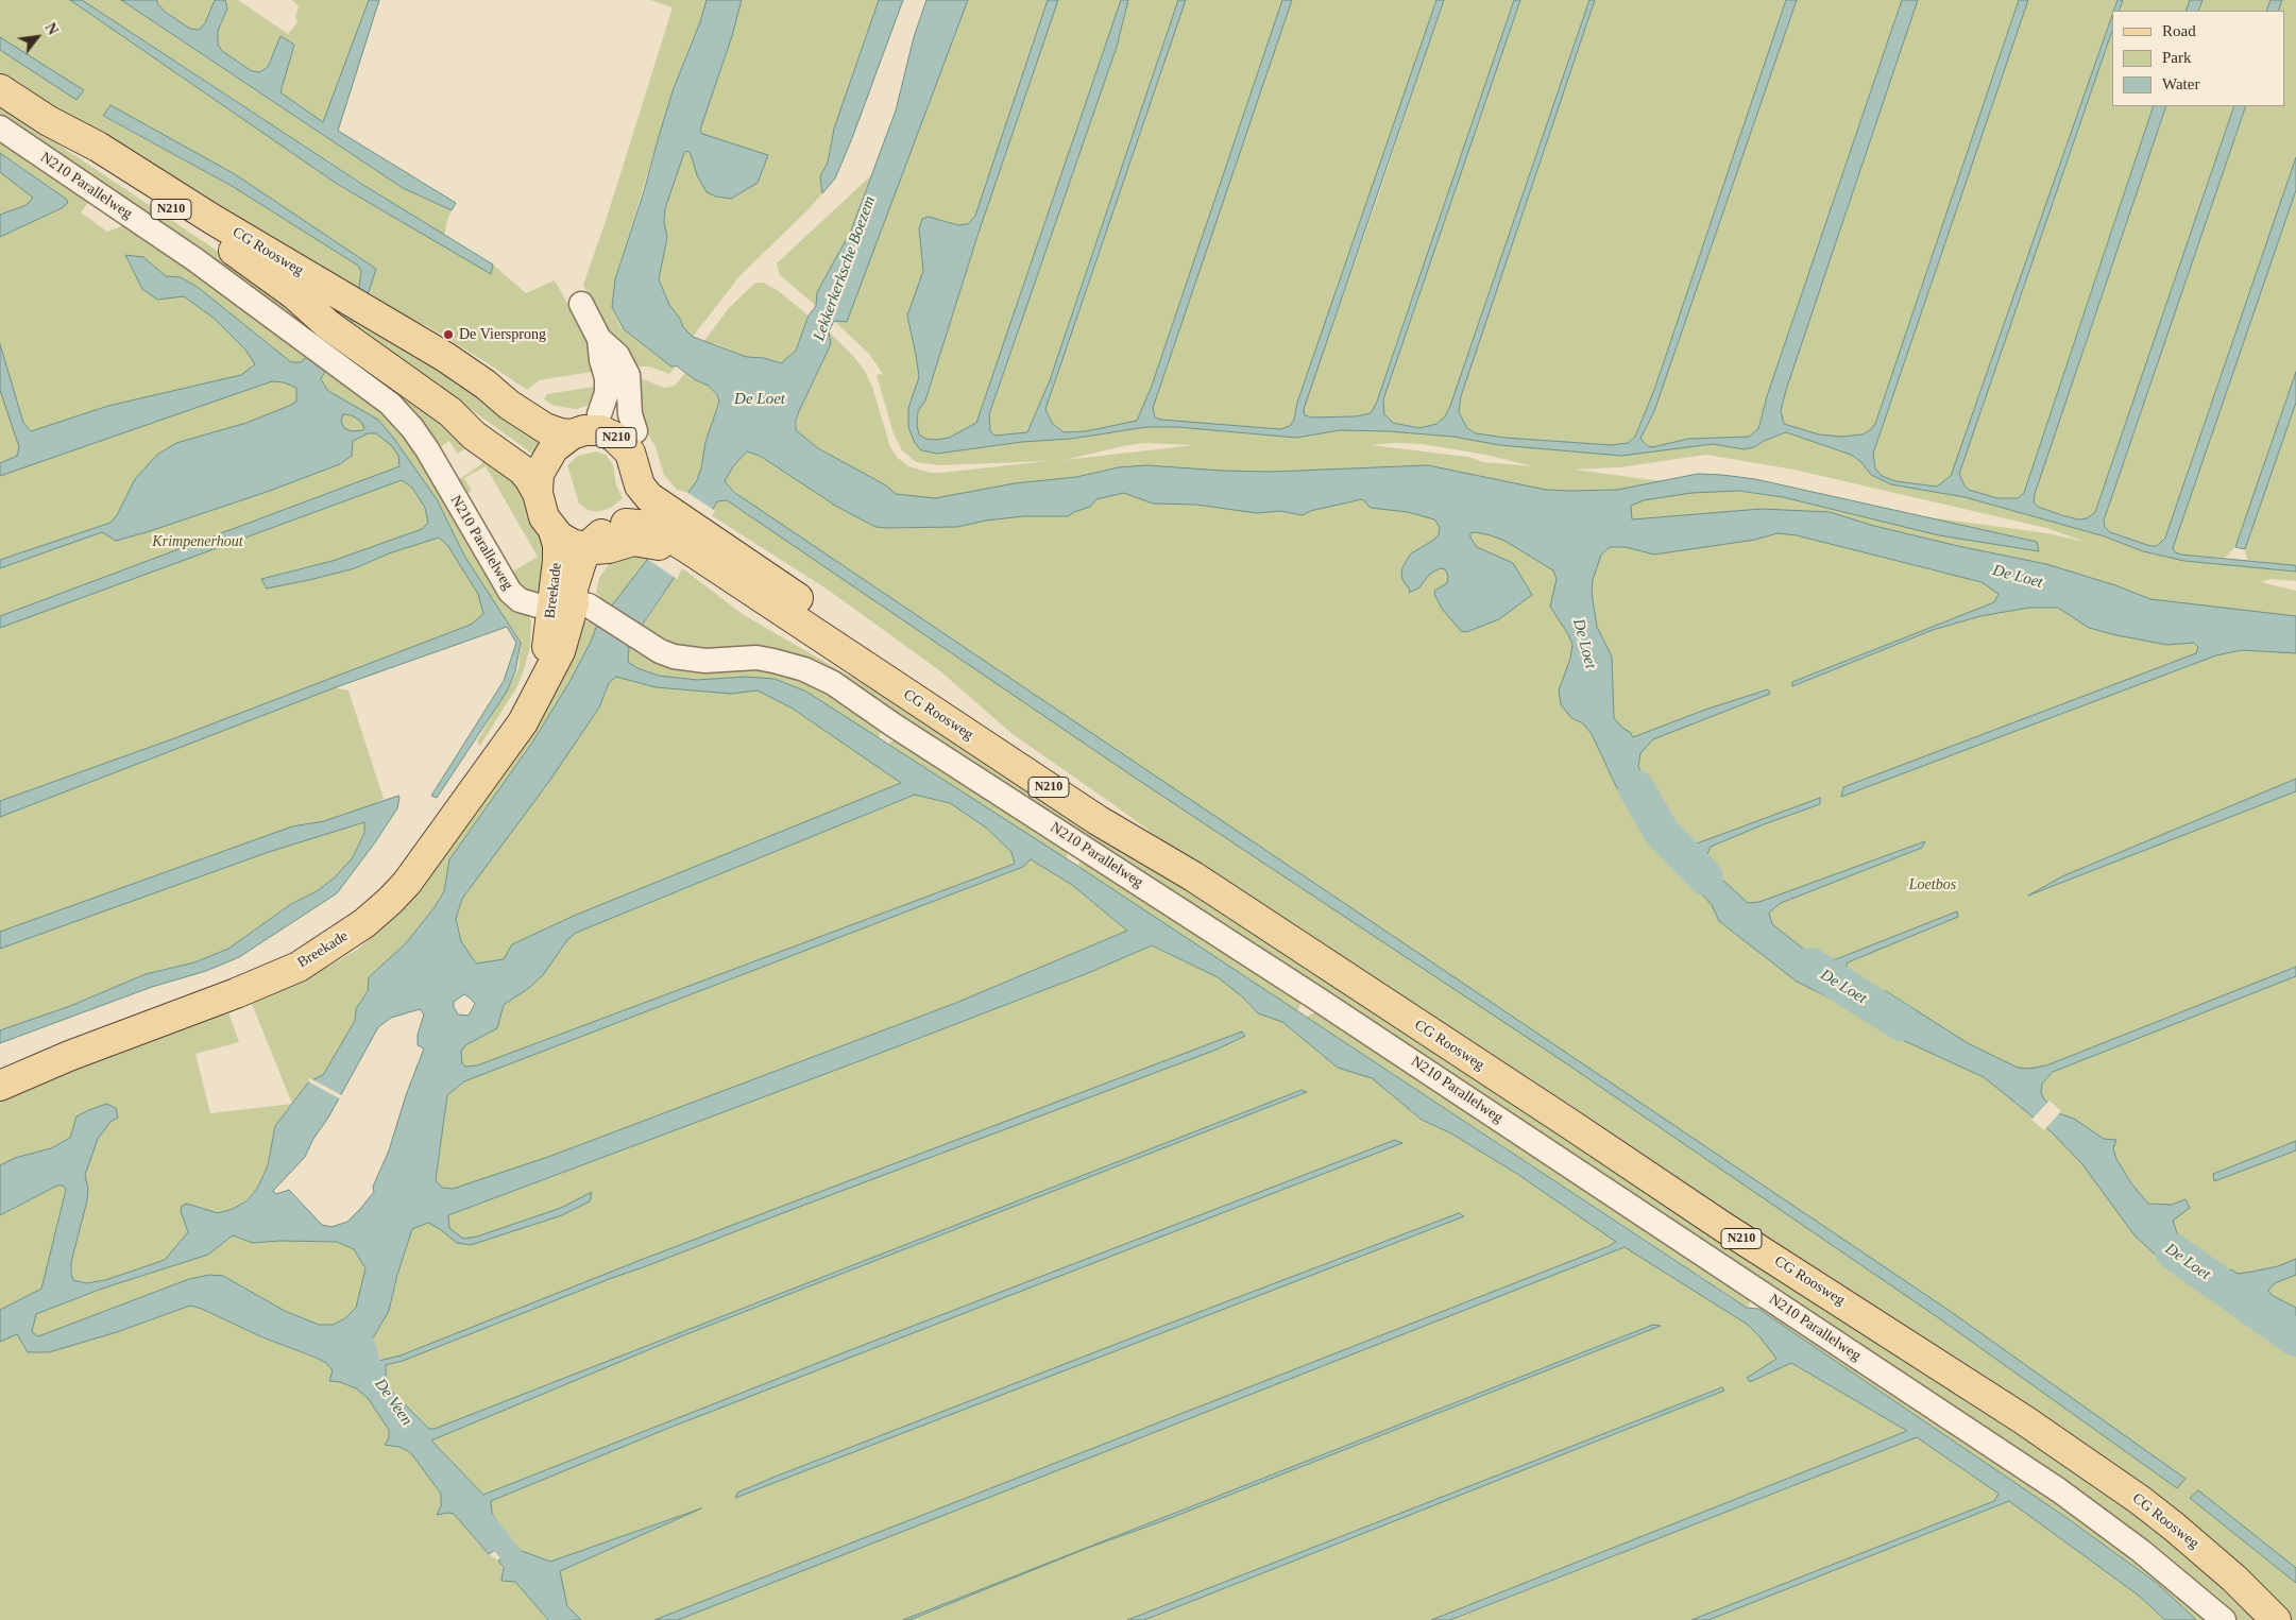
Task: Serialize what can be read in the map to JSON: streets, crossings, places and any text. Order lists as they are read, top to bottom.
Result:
{
  "streets": {
    "main road": ["N210", "CG Roosweg", "Breekade"],
    "street": ["N210 Parallelweg"]
  },
  "crossings": [
    ["N210 Parallelweg", "CG Roosweg"],
    ["N210 Parallelweg", "Breekade"],
    ["N210", "CG Roosweg"],
    ["N210", "Breekade"],
    ["CG Roosweg", "Breekade"]
  ],
  "water": ["Lekkerkerksche Boezem", "De Loet", "De Veen"],
  "parks": ["Krimpenerhout", "Loetbos"],
  "places": ["De Viersprong"],
  "legend": ["Road", "Park", "Water"],
  "north": "top right"
}
